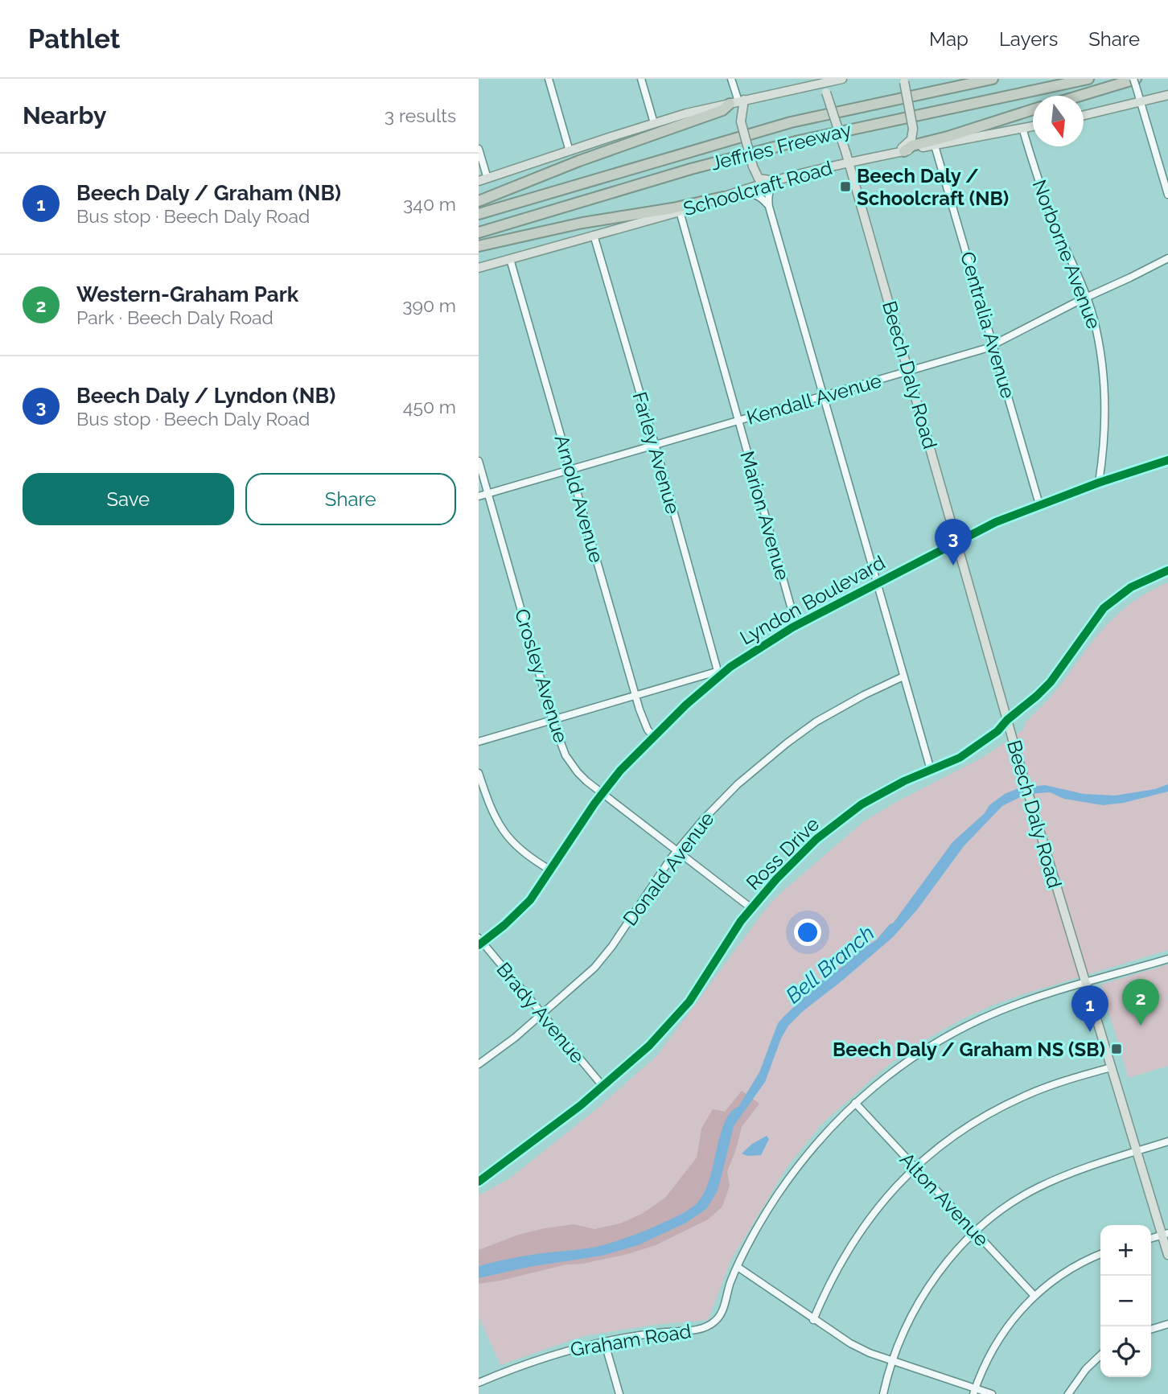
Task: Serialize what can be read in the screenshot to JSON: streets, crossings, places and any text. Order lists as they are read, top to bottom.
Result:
{
  "streets": {
    "highway": ["Jeffries Freeway"],
    "main road": ["Schoolcraft Road", "Beech Daly Road"],
    "street": [
      "Norborne Avenue",
      "Centralia Avenue",
      "Kendall Avenue",
      "Farley Avenue",
      "Arnold Avenue",
      "Marion Avenue",
      "Lyndon Boulevard",
      "Crosley Avenue",
      "Ross Drive",
      "Donald Avenue",
      "Brady Avenue",
      "Alton Avenue",
      "Graham Road"
    ]
  },
  "crossings": [
    ["Schoolcraft Road", "Norborne Avenue"],
    ["Schoolcraft Road", "Centralia Avenue"],
    ["Schoolcraft Road", "Beech Daly Road"],
    ["Schoolcraft Road", "Farley Avenue"],
    ["Schoolcraft Road", "Arnold Avenue"],
    ["Schoolcraft Road", "Marion Avenue"],
    ["Norborne Avenue", "Kendall Avenue"],
    ["Norborne Avenue", "Lyndon Boulevard"],
    ["Centralia Avenue", "Kendall Avenue"],
    ["Centralia Avenue", "Lyndon Boulevard"],
    ["Beech Daly Road", "Kendall Avenue"],
    ["Beech Daly Road", "Lyndon Boulevard"],
    ["Beech Daly Road", "Ross Drive"],
    ["Beech Daly Road", "Graham Road"],
    ["Kendall Avenue", "Farley Avenue"],
    ["Kendall Avenue", "Arnold Avenue"],
    ["Kendall Avenue", "Marion Avenue"],
    ["Kendall Avenue", "Crosley Avenue"],
    ["Arnold Avenue", "Lyndon Boulevard"],
    ["Marion Avenue", "Lyndon Boulevard"],
    ["Lyndon Boulevard", "Crosley Avenue"],
    ["Lyndon Boulevard", "Brady Avenue"],
    ["Crosley Avenue", "Ross Drive"],
    ["Crosley Avenue", "Donald Avenue"],
    ["Ross Drive", "Brady Avenue"],
    ["Donald Avenue", "Brady Avenue"],
    ["Alton Avenue", "Graham Road"]
  ],
  "water": ["Bell Branch"],
  "places": {
    "transit": ["Beech Daly / Schoolcraft (NB)", "Beech Daly / Graham NS (SB)"]
  },
  "north": "bottom",
  "page": {
    "header": "Pathlet",
    "nav": ["Map", "Layers", "Share"],
    "heading": ["Nearby", "3 results"],
    "list": [
      {
        "mark": "1",
        "name": "Beech Daly / Graham (NB)",
        "note": "Bus stop · Beech Daly Road",
        "value": "340 m"
      },
      {
        "mark": "2",
        "name": "Western-Graham Park",
        "note": "Park · Beech Daly Road",
        "value": "390 m"
      },
      {
        "mark": "3",
        "name": "Beech Daly / Lyndon (NB)",
        "note": "Bus stop · Beech Daly Road",
        "value": "450 m"
      }
    ],
    "buttons": ["Save", "Share"],
    "pins": ["3", "2", "1"],
    "map_buttons": ["+", "−"]
  }
}
